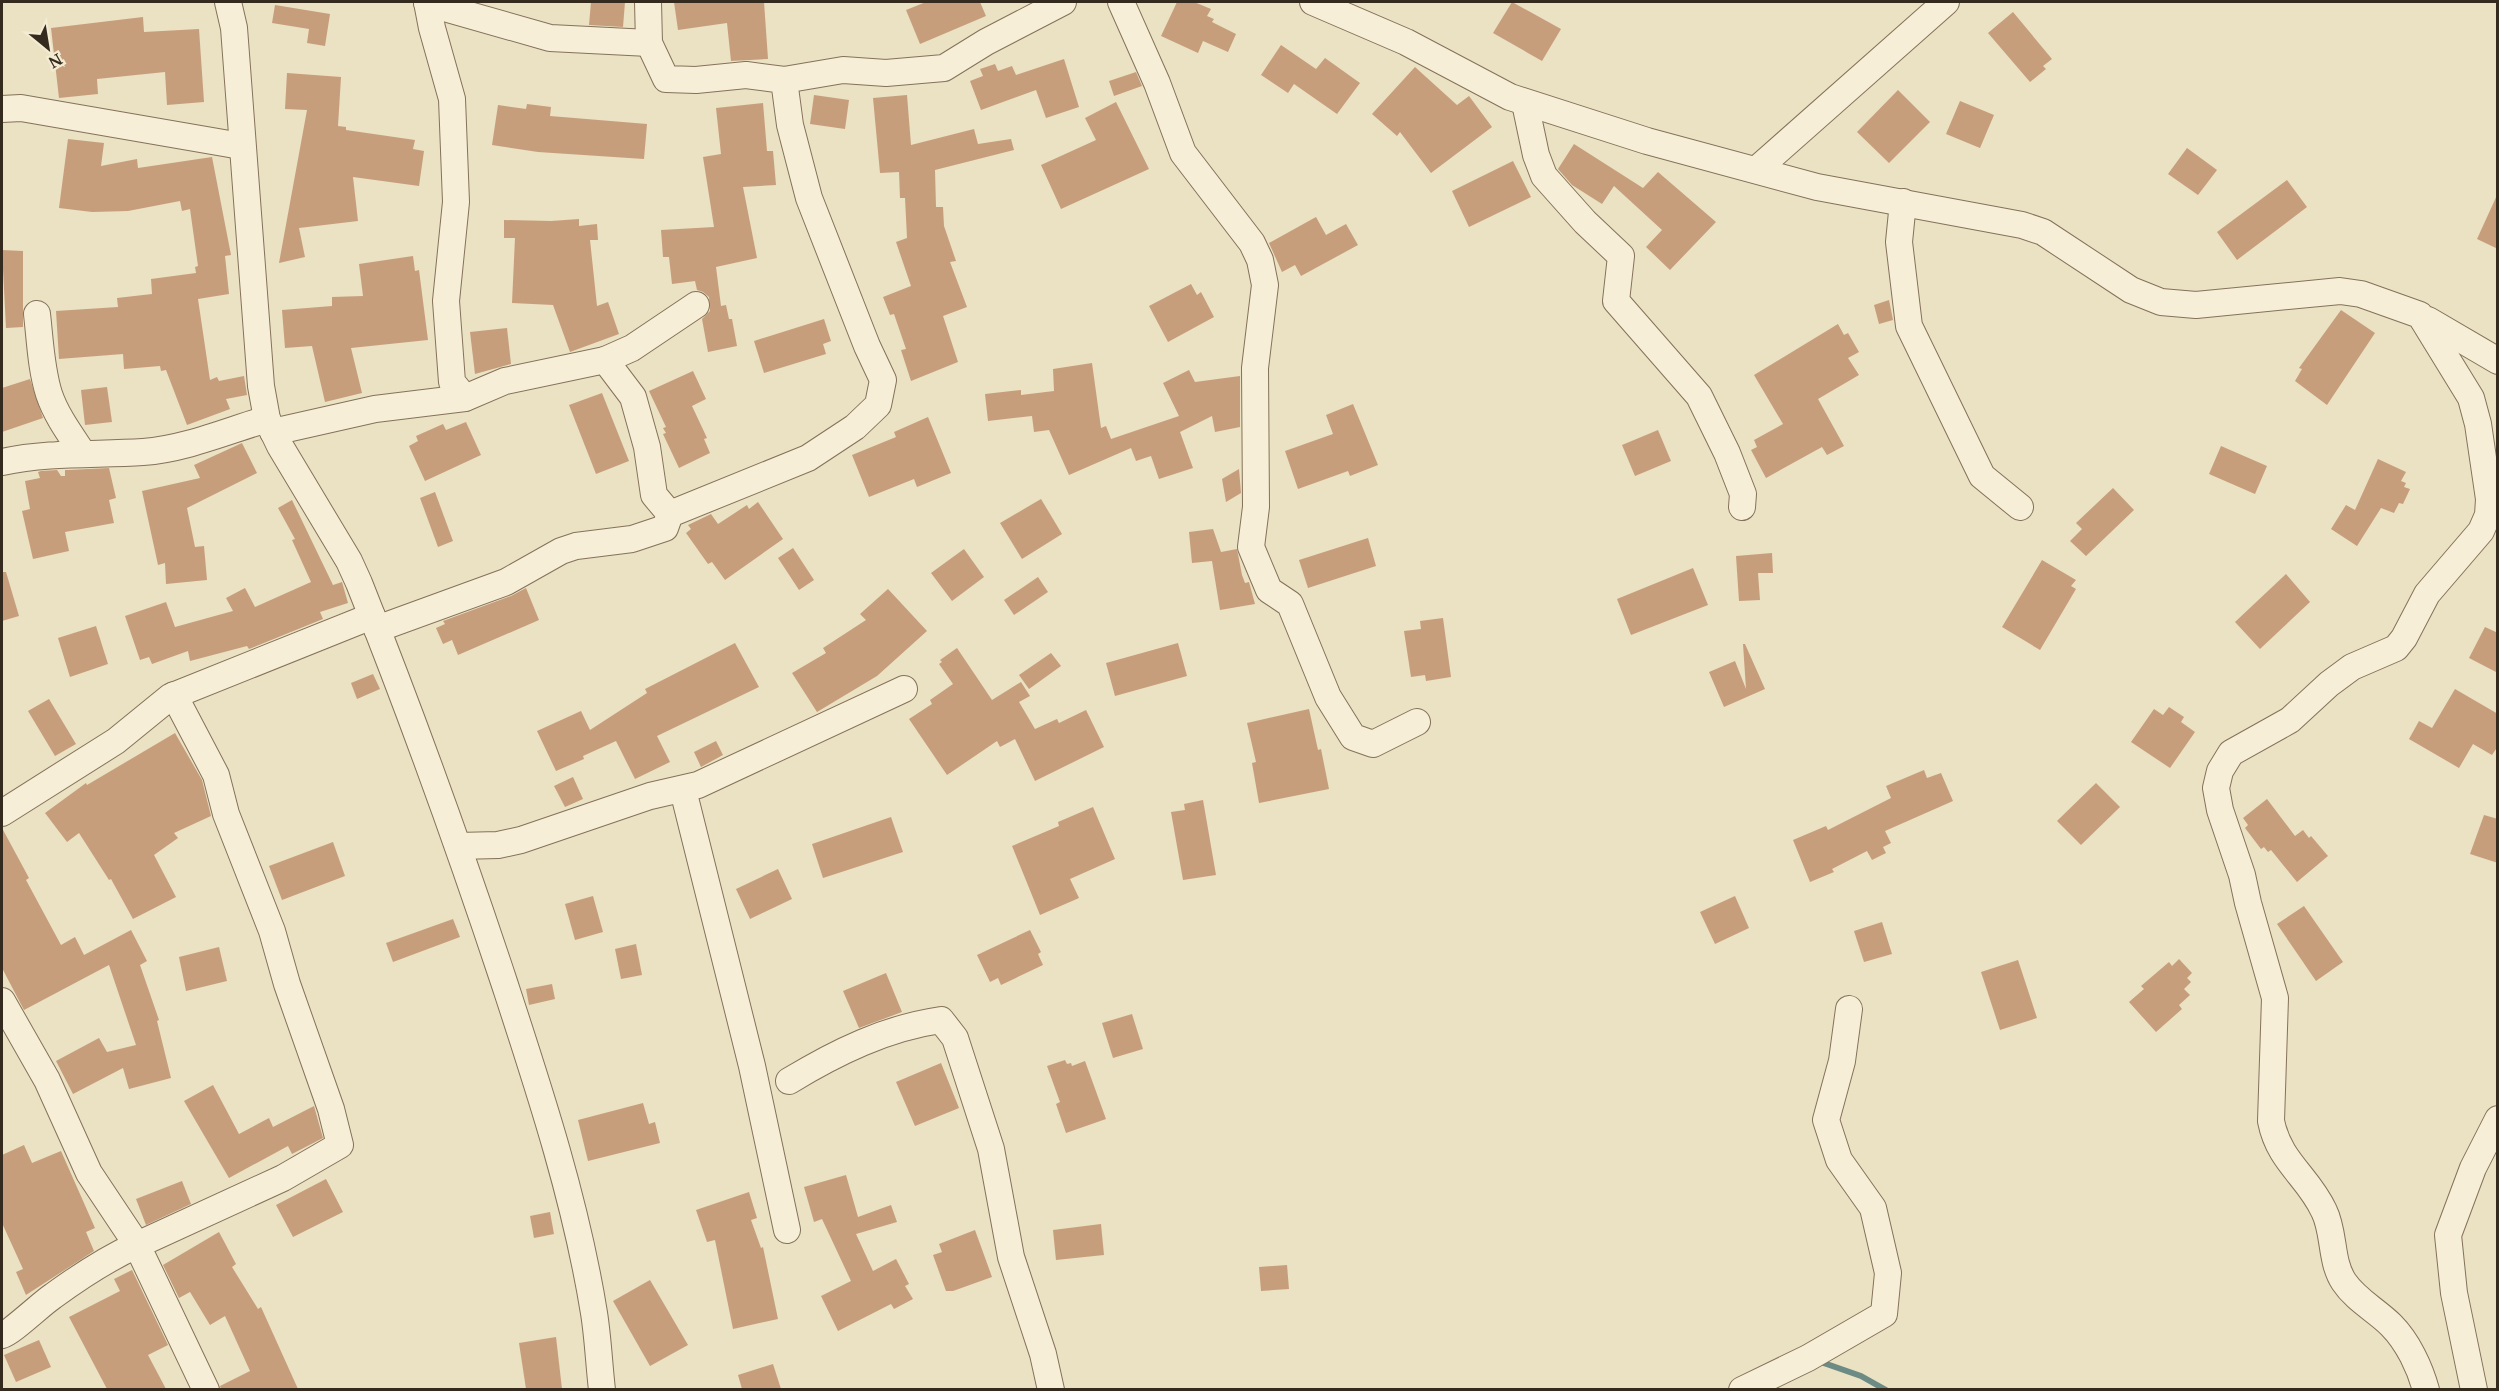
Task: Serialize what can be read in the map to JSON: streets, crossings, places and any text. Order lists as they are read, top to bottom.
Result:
{
  "north": "bottom right"
}
